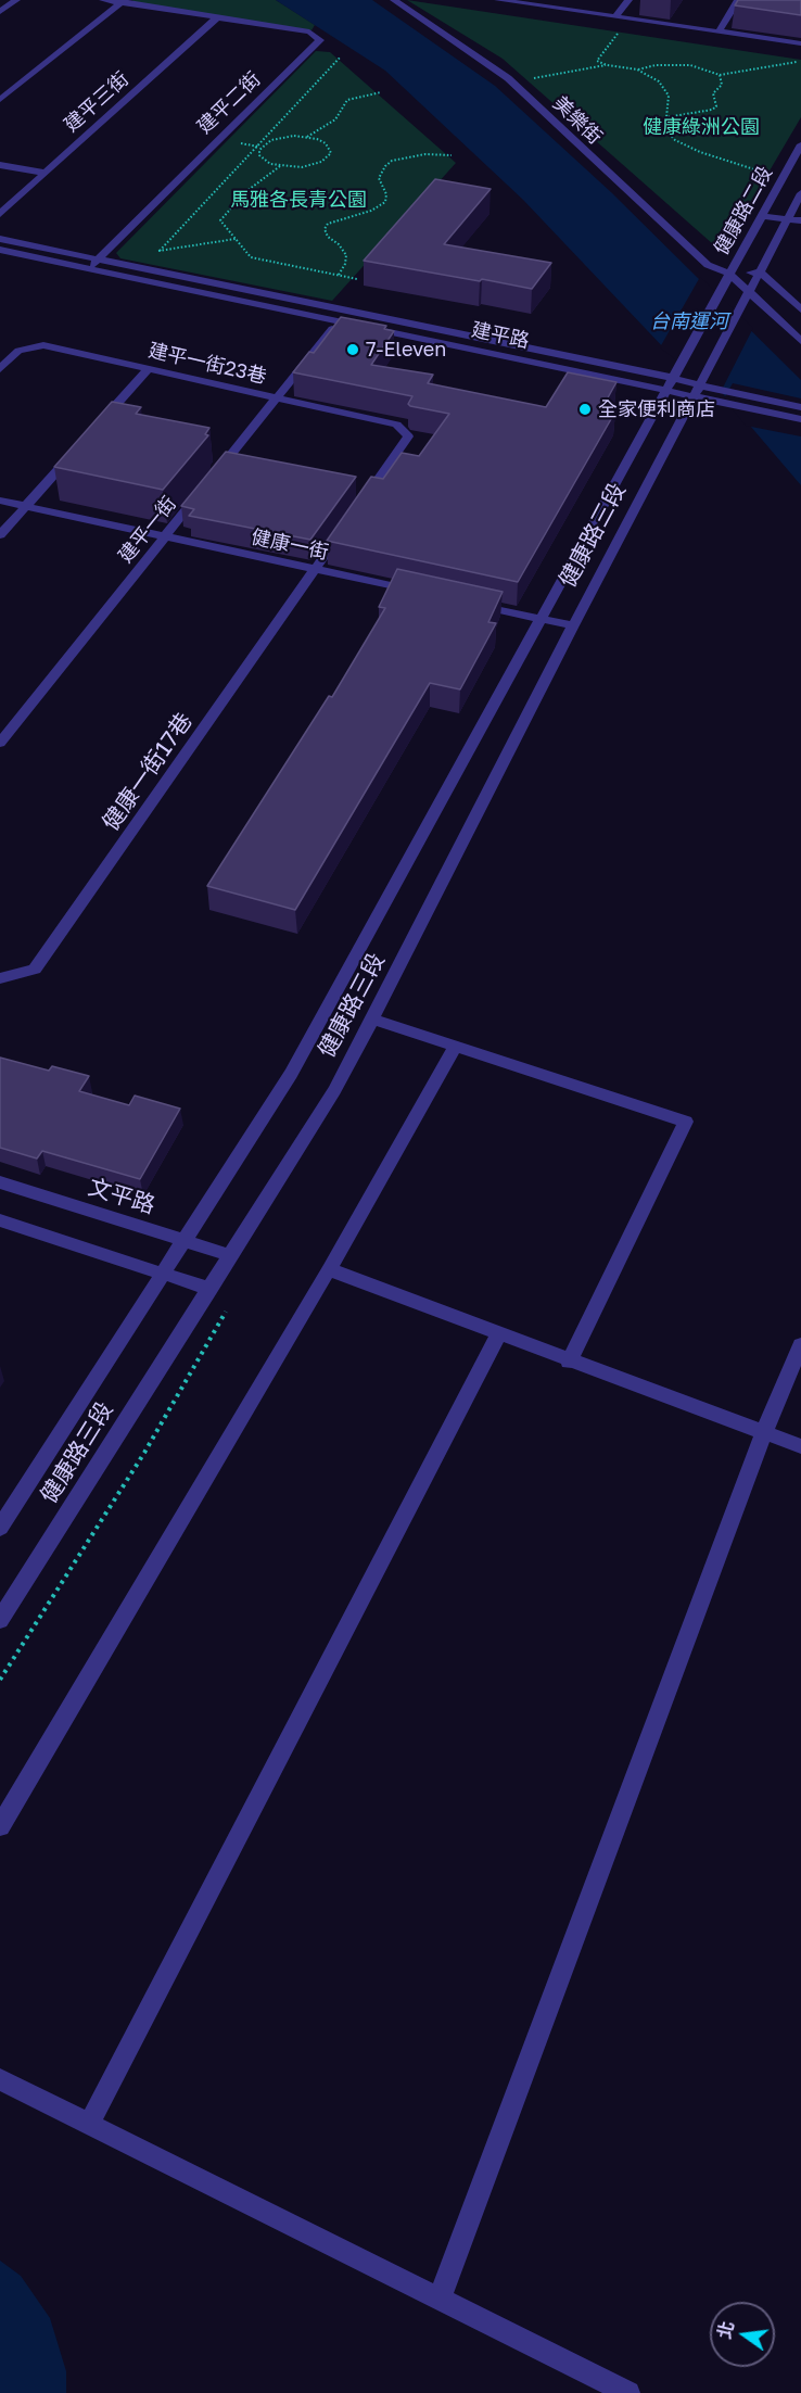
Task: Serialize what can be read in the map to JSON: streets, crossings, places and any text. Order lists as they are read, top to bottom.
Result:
{
  "streets": {
    "street": [
      "建平三街",
      "建平二街",
      "美樂街",
      "健康路二段",
      "建平路",
      "建平一街23巷",
      "建平一街",
      "健康路三段",
      "健康一街",
      "健康一街17巷",
      "文平路"
    ]
  },
  "crossings": [
    ["建平三街", "建平二街"],
    ["建平二街", "建平路"],
    ["美樂街", "健康路二段"],
    ["健康路二段", "建平路"],
    ["健康路二段", "健康路三段"],
    ["建平路", "建平一街"],
    ["建平路", "健康路三段"],
    ["建平一街23巷", "建平一街"],
    ["建平一街", "健康一街"],
    ["健康路三段", "文平路"],
    ["健康一街", "健康一街17巷"]
  ],
  "water": ["台南運河"],
  "parks": ["健康綠洲公園", "馬雅各長青公園"],
  "places": ["7-Eleven", "全家便利商店"],
  "north": "left"
}
